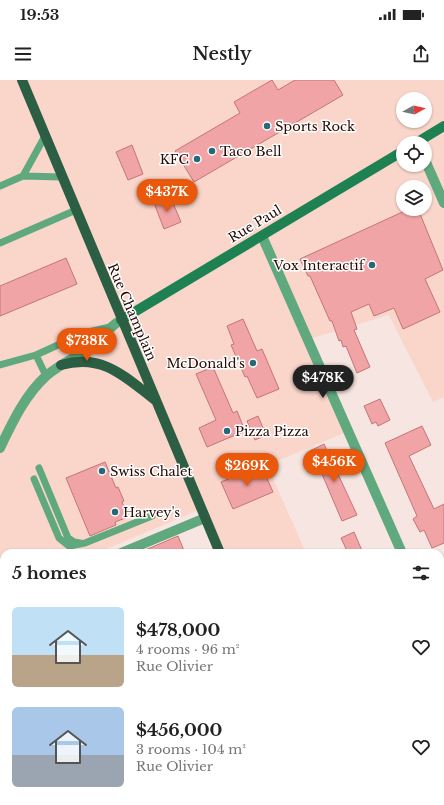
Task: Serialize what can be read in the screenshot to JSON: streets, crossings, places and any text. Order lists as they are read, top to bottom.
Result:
{
  "streets": {
    "main road": ["Rue Paul", "Rue Champlain"]
  },
  "crossings": [
    ["Rue Paul", "Rue Champlain"]
  ],
  "places": [
    "Sports Rock",
    "Taco Bell",
    "KFC",
    "Vox Interactif",
    "McDonald's",
    "Pizza Pizza",
    "Swiss Chalet",
    "Harvey's"
  ],
  "north": "right",
  "page": {
    "status": "19:53",
    "header": "Nestly",
    "price": [
      "$437K",
      "$738K",
      "$478K",
      "$456K",
      "$269K"
    ],
    "heading": "5 homes",
    "list": [
      {
        "name": "$478,000",
        "note": "4 rooms · 96 m² · Rue Olivier"
      },
      {
        "name": "$456,000",
        "note": "3 rooms · 104 m² · Rue Olivier"
      }
    ]
  }
}
